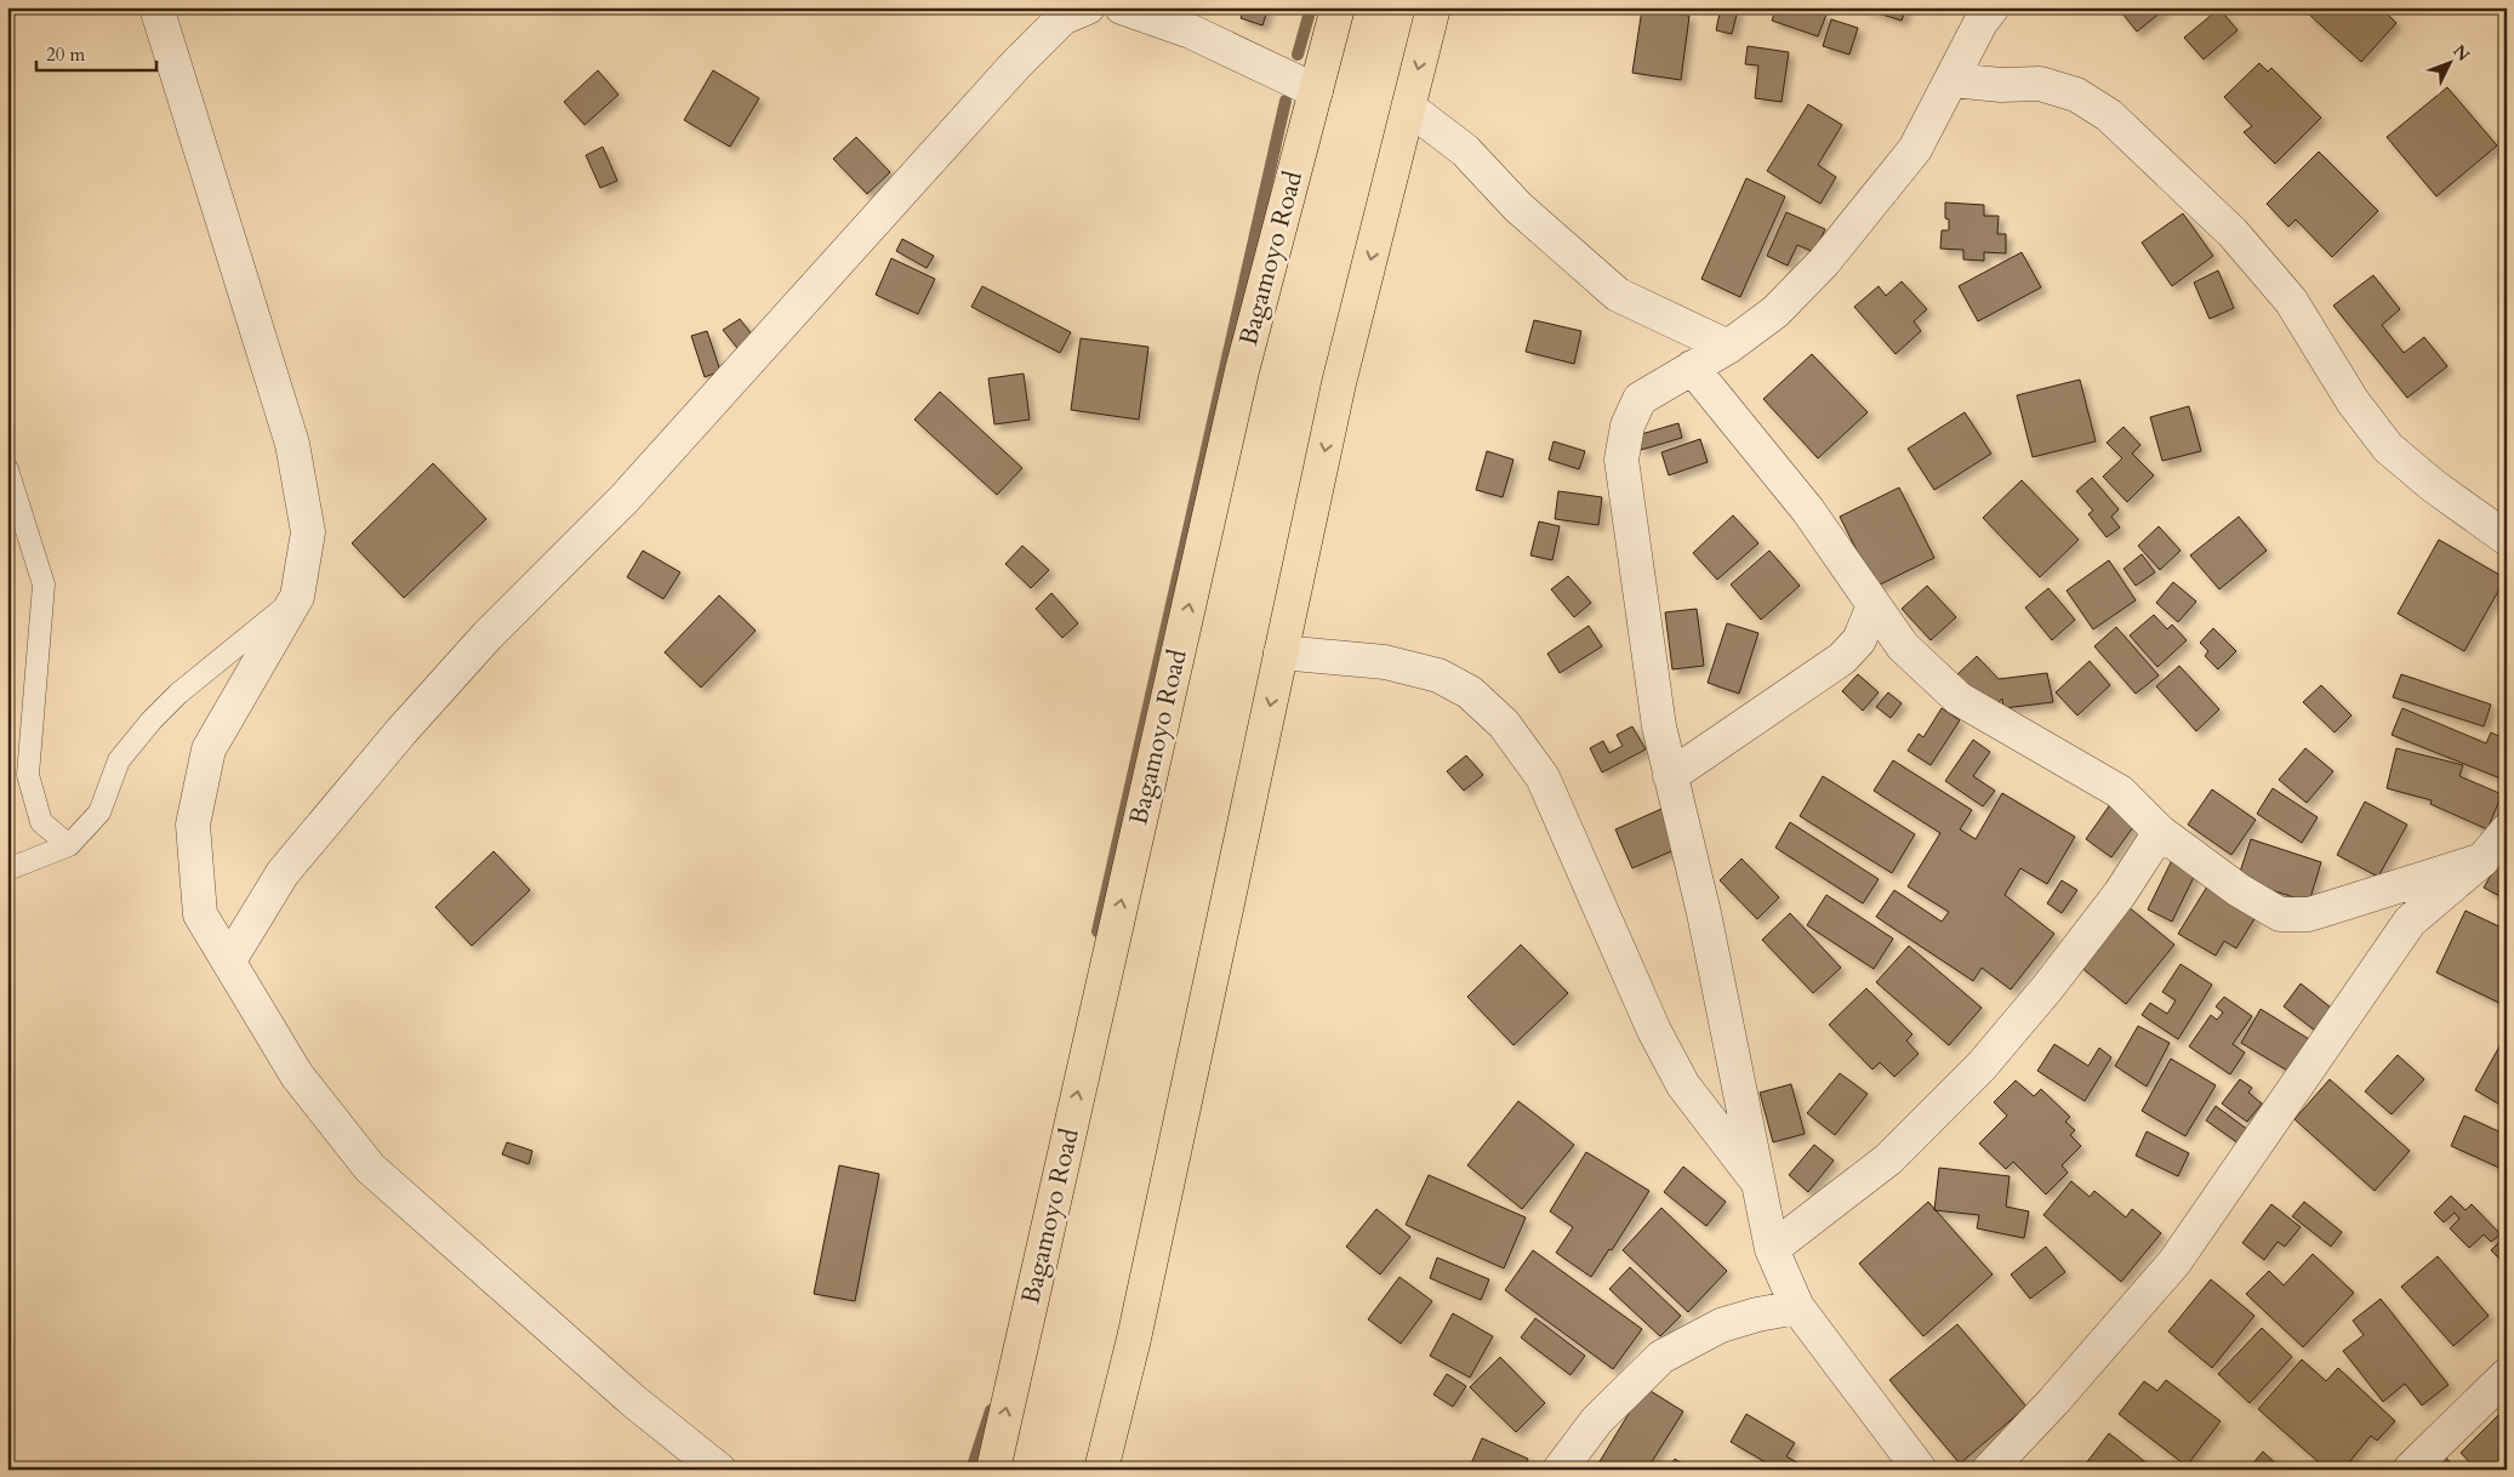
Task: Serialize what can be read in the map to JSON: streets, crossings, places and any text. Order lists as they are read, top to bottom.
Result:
{
  "streets": {
    "highway": ["Bagamoyo Road"]
  },
  "scale_bar": "20 m",
  "north": "top right"
}
